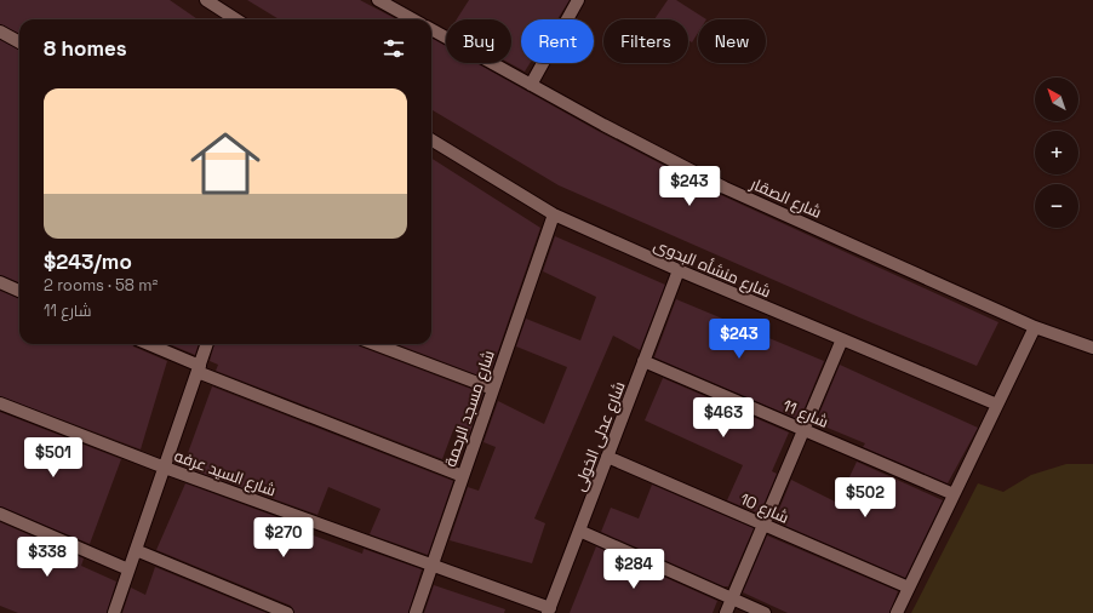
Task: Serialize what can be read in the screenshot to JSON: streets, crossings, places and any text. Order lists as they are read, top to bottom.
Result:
{
  "streets": {
    "street": [
      "شارع الصقار",
      "شارع منشأه البدوى",
      "شارع مسجد الرحمة",
      "شارع 11",
      "شارع عدلى الخولى",
      "شارع السيد عرفه",
      "شارع 10"
    ]
  },
  "crossings": [
    ["شارع منشأه البدوى", "شارع مسجد الرحمة"],
    ["شارع منشأه البدوى", "شارع عدلى الخولى"],
    ["شارع مسجد الرحمة", "شارع السيد عرفه"],
    ["شارع 11", "شارع عدلى الخولى"],
    ["شارع عدلى الخولى", "شارع السيد عرفه"],
    ["شارع عدلى الخولى", "شارع 10"]
  ],
  "north": "top left",
  "page": {
    "chip": [
      "Buy",
      "Rent",
      "Filters",
      "New"
    ],
    "heading": "8 homes",
    "map_buttons": ["+", "−"],
    "list": [
      {
        "name": "$243/mo",
        "note": "2 rooms · 58 m² · شارع 11"
      }
    ],
    "price": [
      "$243",
      "$243",
      "$463",
      "$501",
      "$502",
      "$270",
      "$338",
      "$284"
    ]
  }
}
